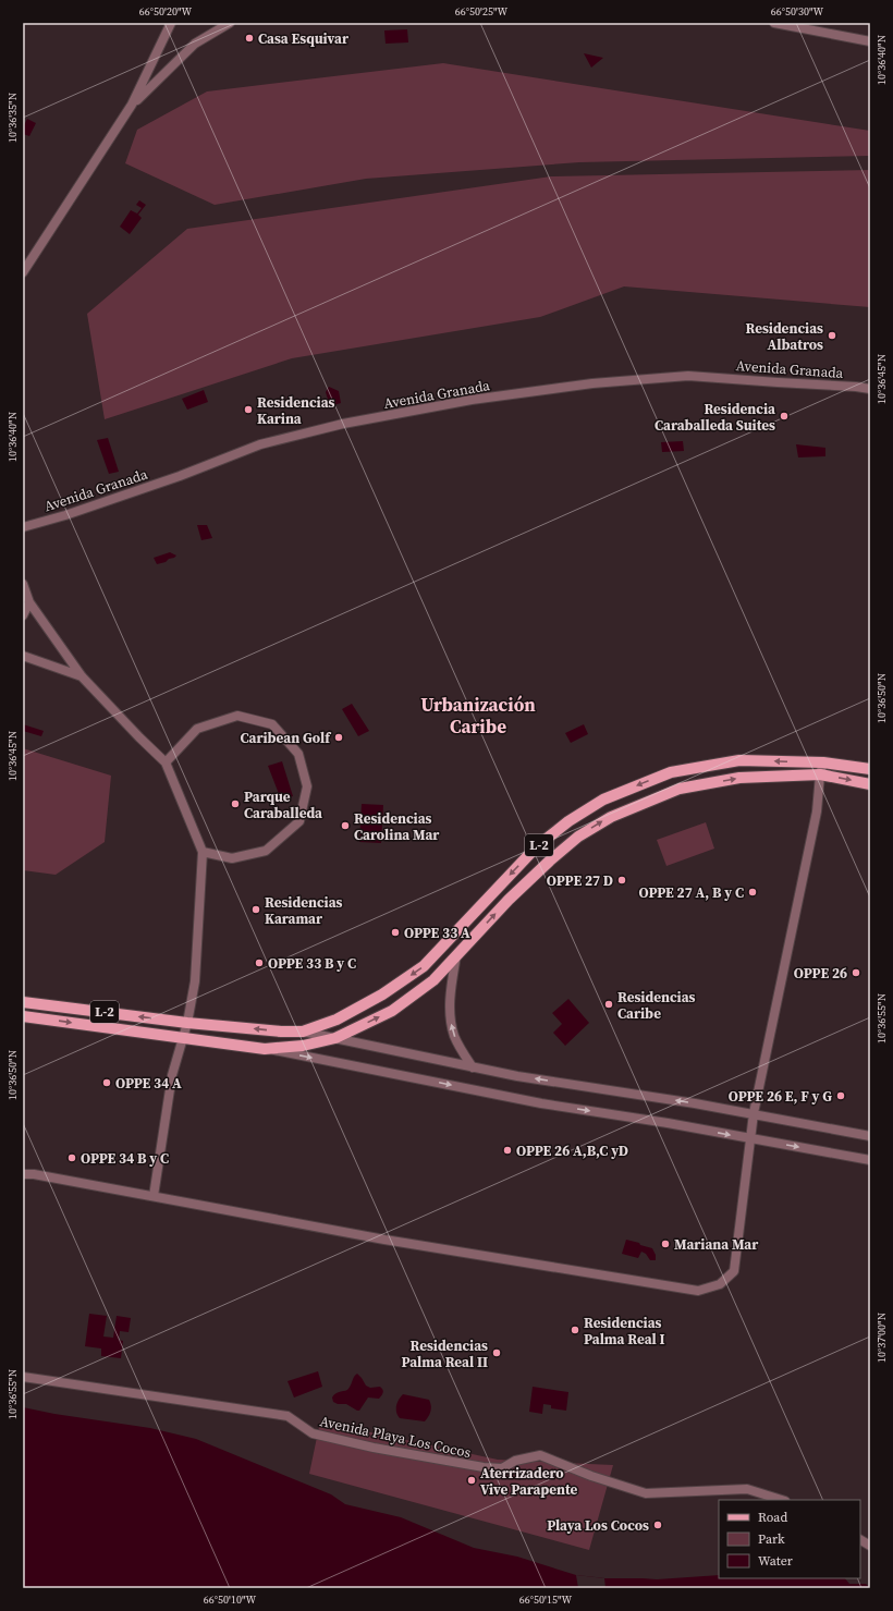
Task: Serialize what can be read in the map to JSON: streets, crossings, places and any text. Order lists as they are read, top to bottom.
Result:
{
  "streets": {
    "main road": ["L-2"],
    "street": ["Avenida Granada", "Avenida Playa Los Cocos"]
  },
  "districts": ["Urbanización Caribe"],
  "places": [
    "Casa Esquivar",
    "Residencias Albatros",
    "Residencias Karina",
    "Residencia Caraballeda Suites",
    "Caribean Golf",
    "Parque Caraballeda",
    "Residencias Carolina Mar",
    "OPPE 27 D",
    "OPPE 27 A, B y C",
    "Residencias Karamar",
    "OPPE 33 A",
    "OPPE 33 B y C",
    "OPPE 26",
    "Residencias Caribe",
    "OPPE 34 A",
    "OPPE 26 E, F y G",
    "OPPE 26 A,B,C yD",
    "OPPE 34 B y C",
    "Mariana Mar",
    "Residencias Palma Real I",
    "Residencias Palma Real II",
    "Aterrizadero Vive Parapente",
    "Playa Los Cocos"
  ],
  "legend": ["Road", "Park", "Water"],
  "coordinates": [
    "66°50'20\"W",
    "66°50'25\"W",
    "66°50'30\"W",
    "10°36'40\"N",
    "10°36'35\"N",
    "10°36'45\"N",
    "10°36'50\"N",
    "10°36'55\"N",
    "10°37'00\"N",
    "66°50'10\"W",
    "66°50'15\"W"
  ]
}
